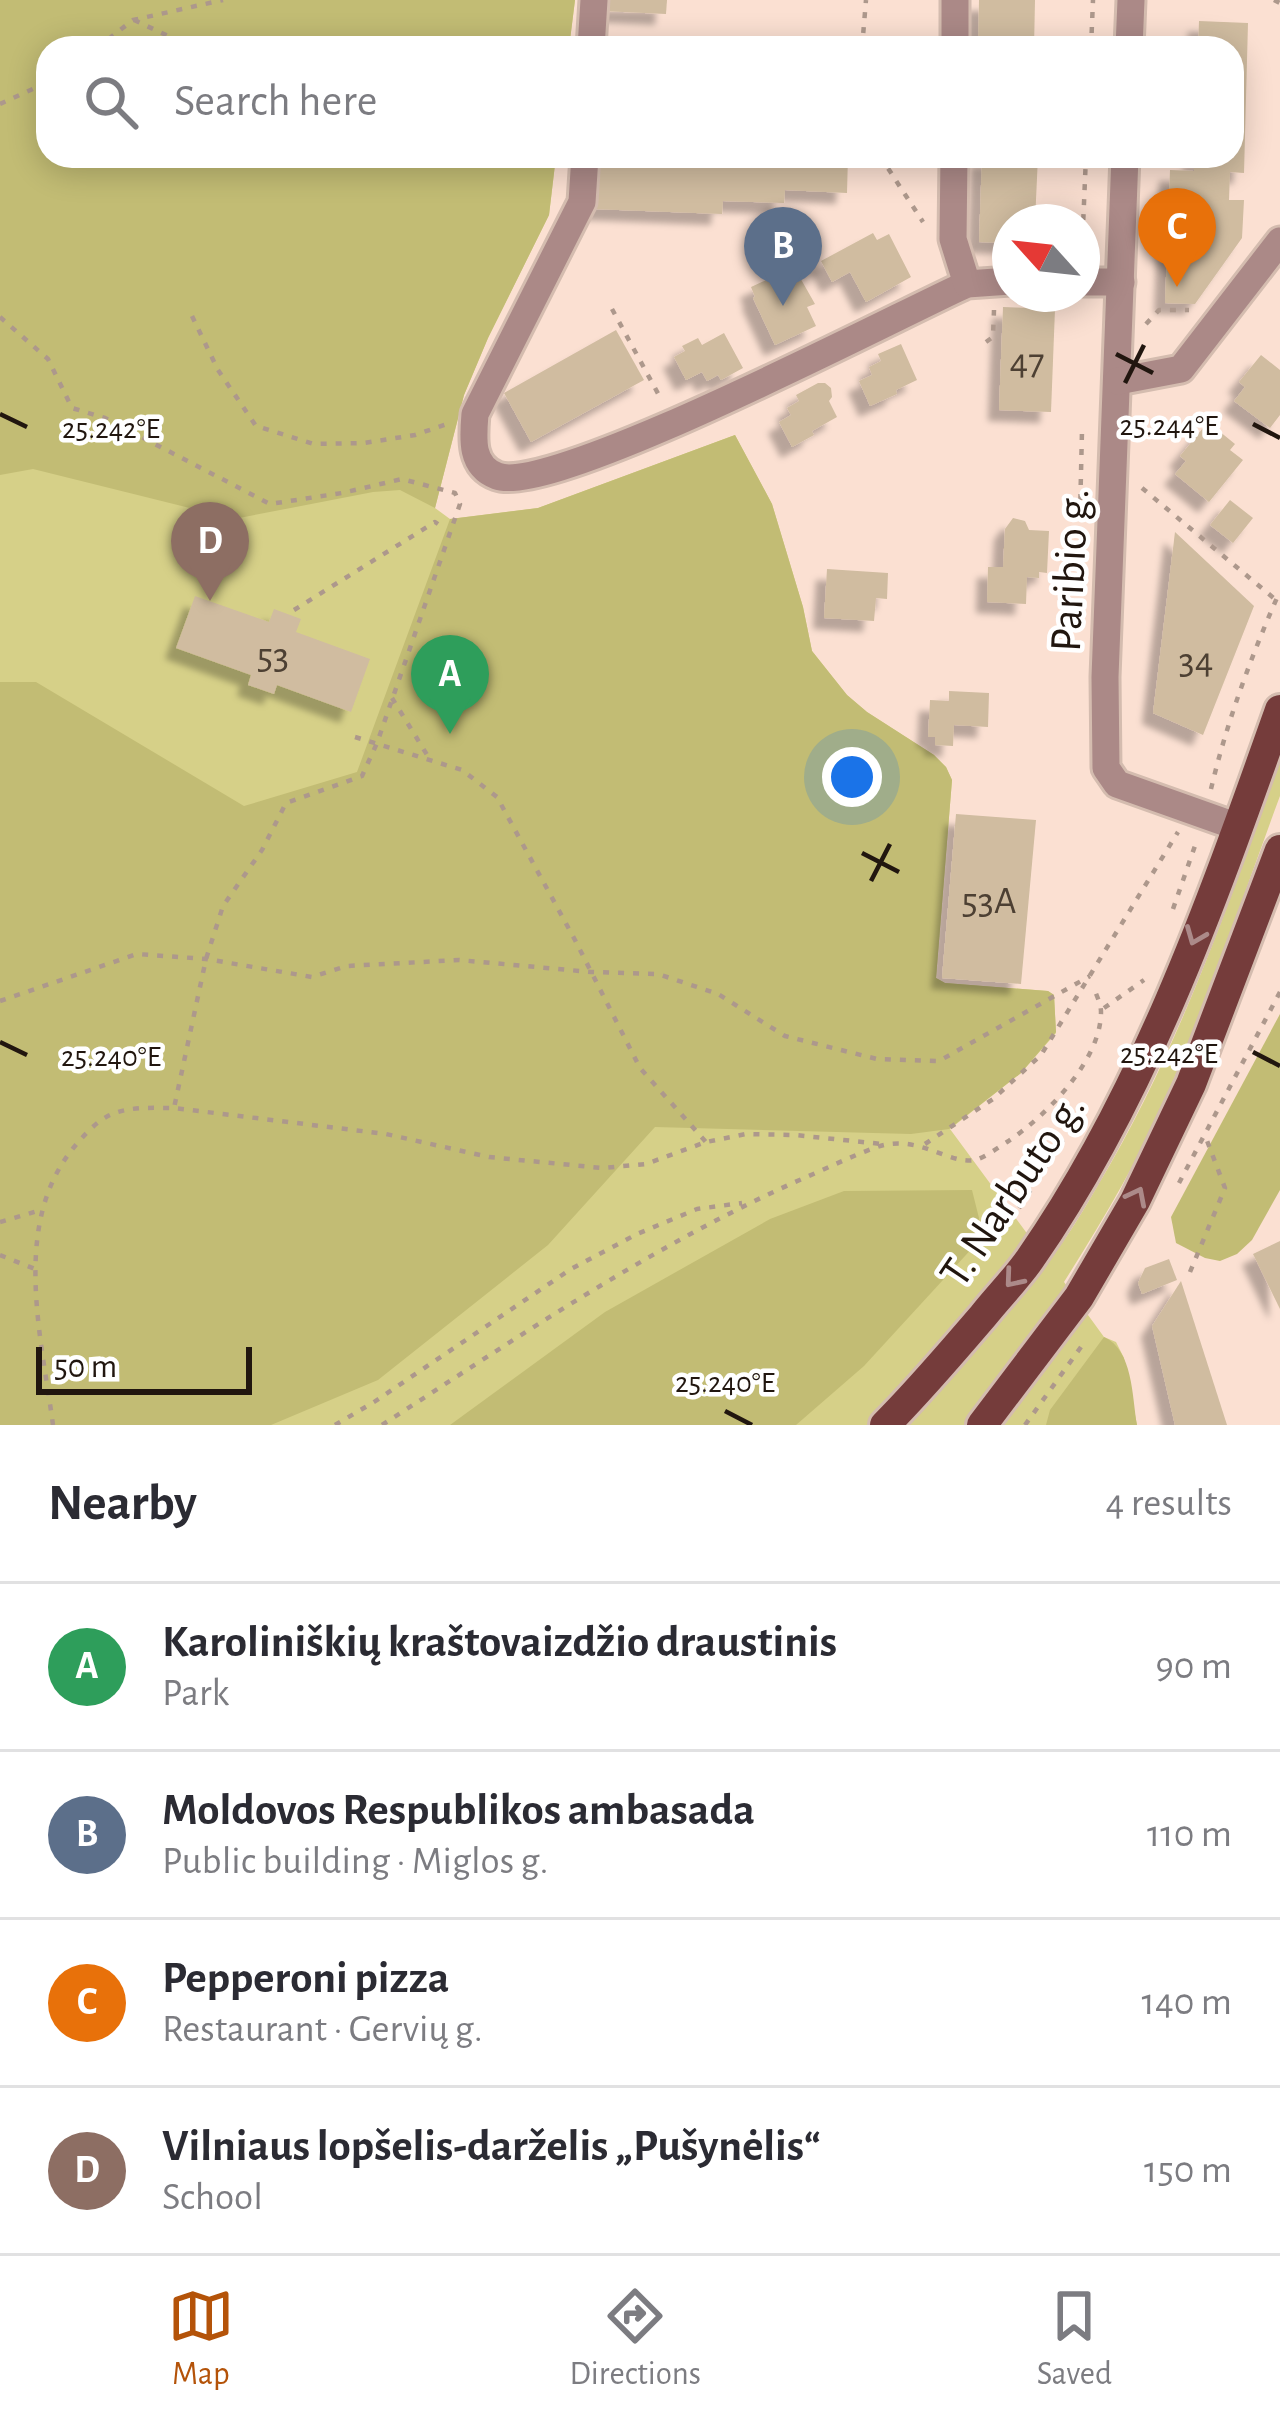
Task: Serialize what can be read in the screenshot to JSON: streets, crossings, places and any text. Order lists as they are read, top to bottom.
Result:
{
  "streets": {
    "main road": ["T. Narbuto g."],
    "street": ["Paribio g."]
  },
  "crossings": [
    ["Paribio g.", "T. Narbuto g."]
  ],
  "house_numbers": [
    "47",
    "53",
    "34",
    "53A"
  ],
  "scale_bar": "50 m",
  "north": "top left",
  "page": {
    "search": "Search here",
    "pins": [
      "C",
      "B",
      "D",
      "A"
    ],
    "scale": "50 m",
    "heading": ["Nearby", "4 results"],
    "list": [
      {
        "mark": "A",
        "name": "Karoliniškių kraštovaizdžio draustinis",
        "note": "Park",
        "value": "90 m"
      },
      {
        "mark": "B",
        "name": "Moldovos Respublikos ambasada",
        "note": "Public building · Miglos g.",
        "value": "110 m"
      },
      {
        "mark": "C",
        "name": "Pepperoni pizza",
        "note": "Restaurant · Gervių g.",
        "value": "140 m"
      },
      {
        "mark": "D",
        "name": "Vilniaus lopšelis-darželis „Pušynėlis“",
        "note": "School",
        "value": "150 m"
      }
    ],
    "nav": ["Map", "Directions", "Saved"]
  },
  "coordinates": ["25.244°E", "25.242°E", "25.240°E"]
}
